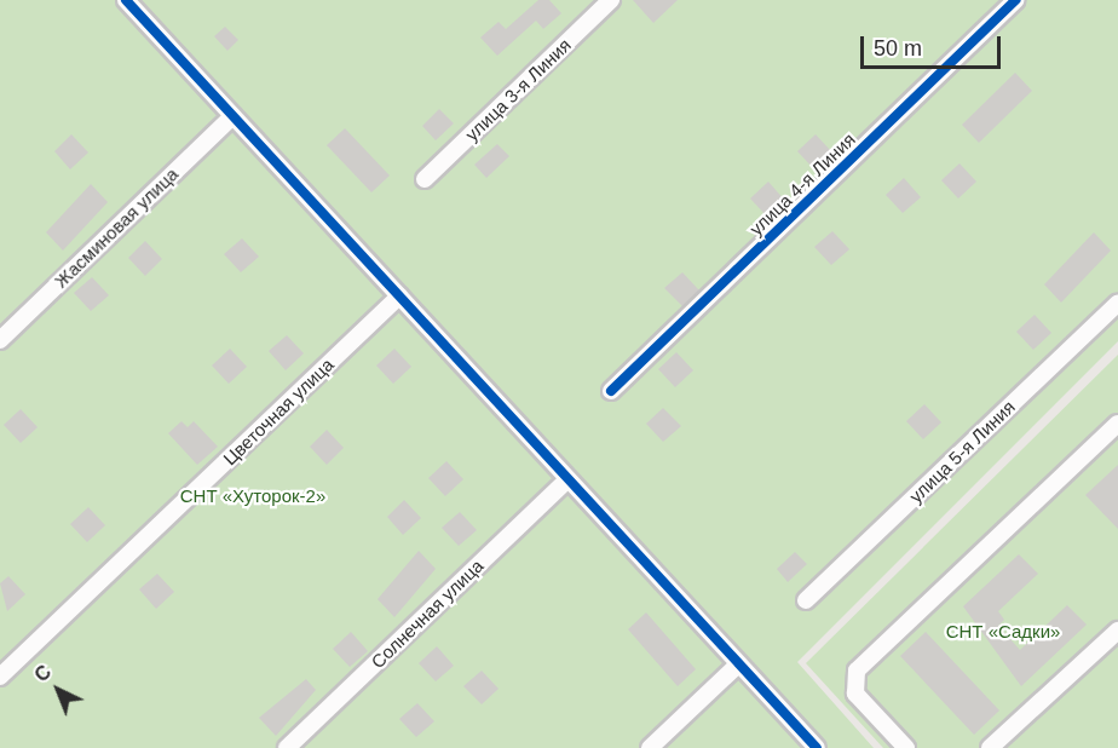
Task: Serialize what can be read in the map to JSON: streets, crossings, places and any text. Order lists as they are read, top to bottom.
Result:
{
  "streets": {
    "street": [
      "улица 3-я Линия",
      "улица 4-я Линия",
      "Жасминовая улица",
      "Цветочная улица",
      "улица 5-я Линия",
      "Солнечная улица"
    ]
  },
  "parks": ["СНТ «Хуторок-2»", "СНТ «Садки»"],
  "scale_bar": "50 m",
  "north": "top left"
}
